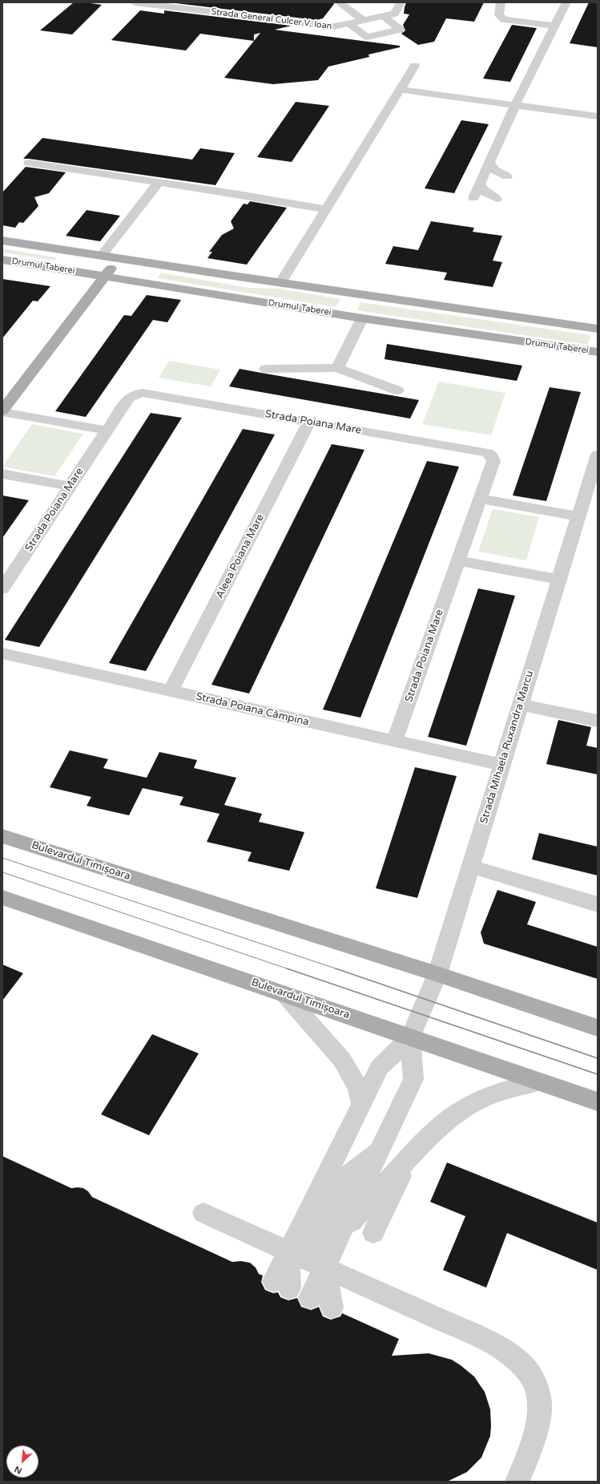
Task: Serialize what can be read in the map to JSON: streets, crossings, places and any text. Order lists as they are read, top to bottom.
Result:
{
  "streets": {
    "main road": ["Drumul Taberei", "Bulevardul Timișoara"],
    "street": [
      "Strada General Culcer V. Ioan",
      "Strada Poiana Mare",
      "Aleea Poiana Mare",
      "Strada Poiana Câmpina",
      "Strada Mihaela Ruxandra Marcu"
    ]
  },
  "crossings": [
    ["Strada Poiana Mare", "Aleea Poiana Mare"],
    ["Strada Poiana Mare", "Strada Poiana Câmpina"],
    ["Aleea Poiana Mare", "Strada Poiana Câmpina"],
    ["Strada Poiana Câmpina", "Strada Mihaela Ruxandra Marcu"],
    ["Strada Mihaela Ruxandra Marcu", "Bulevardul Timișoara"]
  ],
  "north": "bottom left"
}
